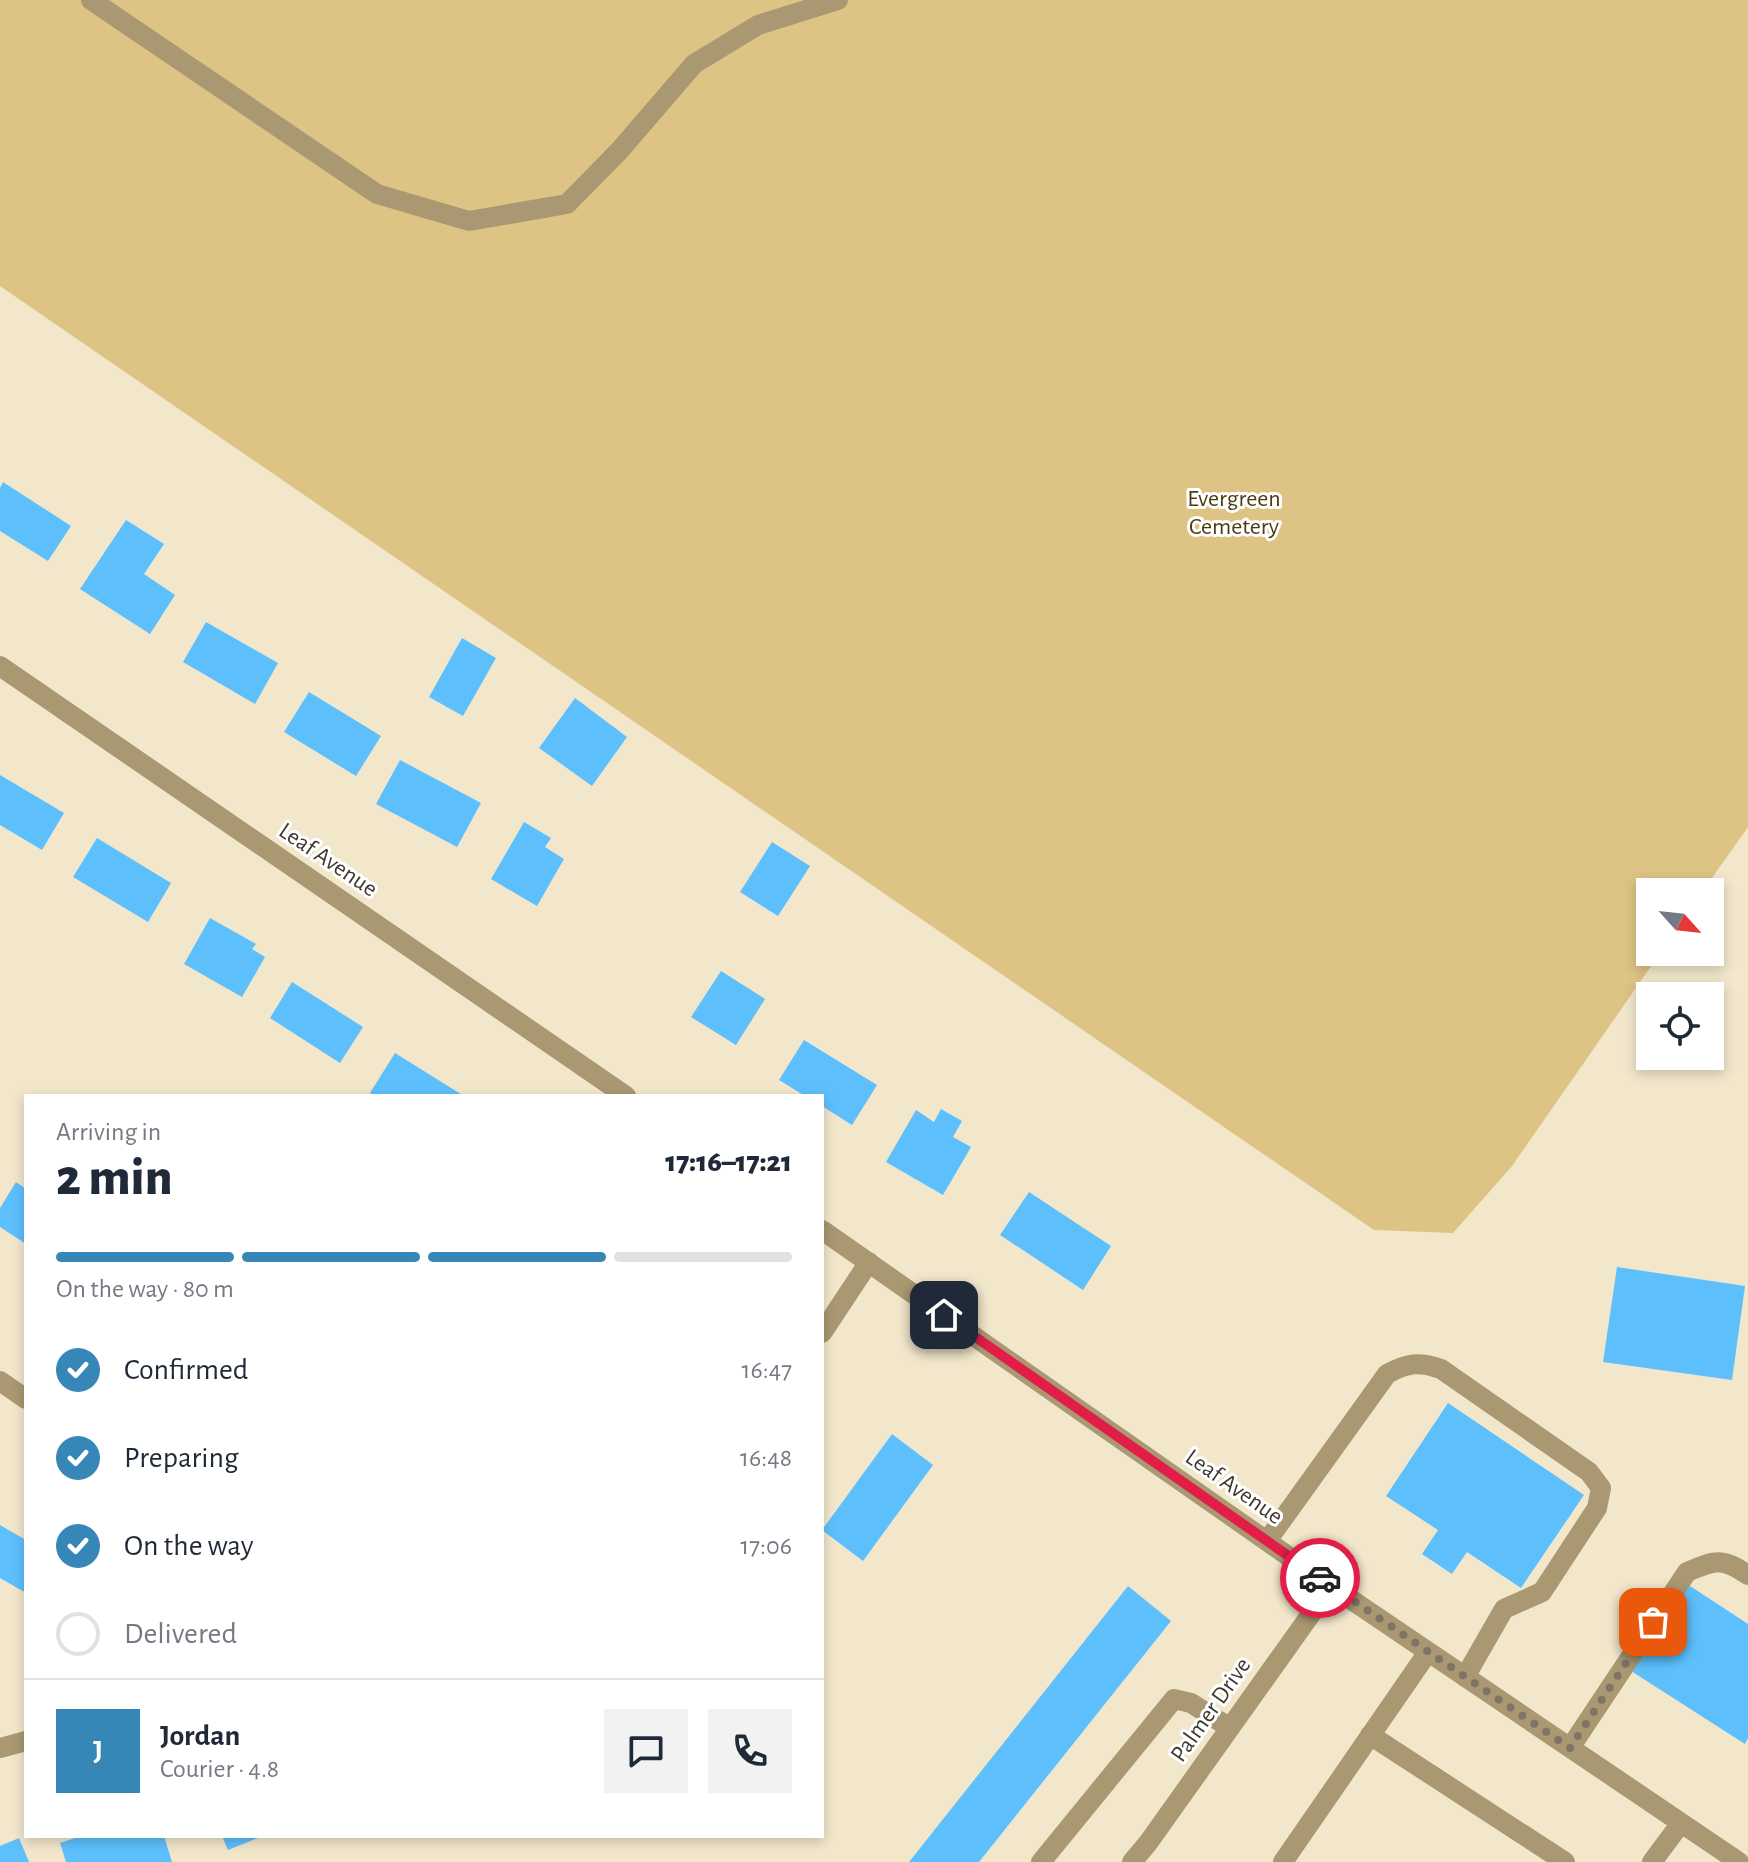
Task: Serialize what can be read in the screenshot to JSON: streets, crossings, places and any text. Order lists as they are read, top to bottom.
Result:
{
  "streets": {
    "street": ["Leaf Avenue", "Palmer Drive"]
  },
  "crossings": [
    ["Leaf Avenue", "Palmer Drive"]
  ],
  "parks": ["Evergreen Cemetery"],
  "north": "bottom right",
  "page": {
    "heading": ["2 min", "Arriving in", "17:16–17:21"],
    "panel": ["Jordan", "Courier · 4.8"],
    "bar": "On the way · 80 m",
    "list": [
      ["Confirmed", "16:47"],
      ["Preparing", "16:48"],
      ["On the way", "17:06"],
      "Delivered"
    ],
    "round": "J"
  }
}
